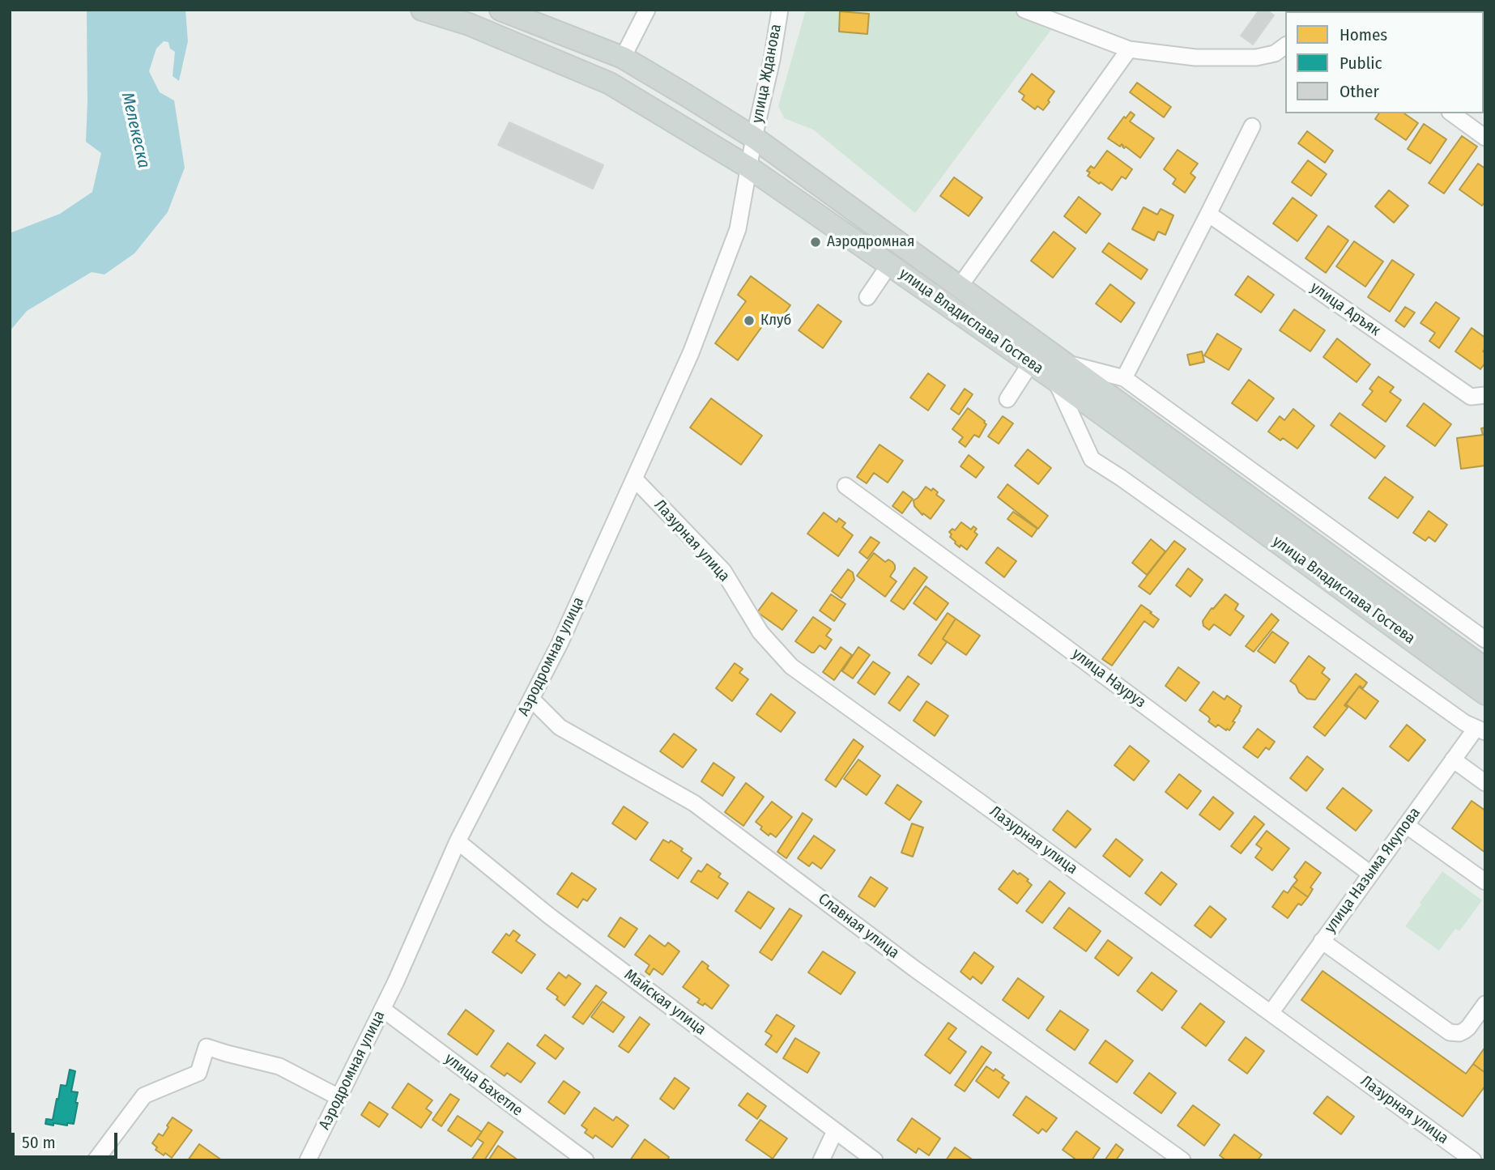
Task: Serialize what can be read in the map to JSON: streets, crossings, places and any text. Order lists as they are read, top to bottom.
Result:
{
  "streets": {
    "main road": ["улица Владислава Гостева"],
    "street": [
      "улица Жданова",
      "улица Аръяк",
      "Лазурная улица",
      "Аэродромная улица",
      "улица Науруз",
      "улица Назыма Якупова",
      "Славная улица",
      "Майская улица",
      "улица Бахетле"
    ]
  },
  "crossings": [
    ["улица Жданова", "улица Владислава Гостева"],
    ["улица Жданова", "Аэродромная улица"],
    ["улица Владислава Гостева", "Аэродромная улица"],
    ["Лазурная улица", "Аэродромная улица"],
    ["Лазурная улица", "улица Назыма Якупова"],
    ["Аэродромная улица", "Славная улица"],
    ["Аэродромная улица", "Майская улица"],
    ["Аэродромная улица", "улица Бахетле"],
    ["улица Науруз", "улица Назыма Якупова"]
  ],
  "water": ["Мелекеска"],
  "places": ["Аэродромная", "Клуб"],
  "legend": ["Homes", "Public", "Other"],
  "scale_bar": "50 m"
}
